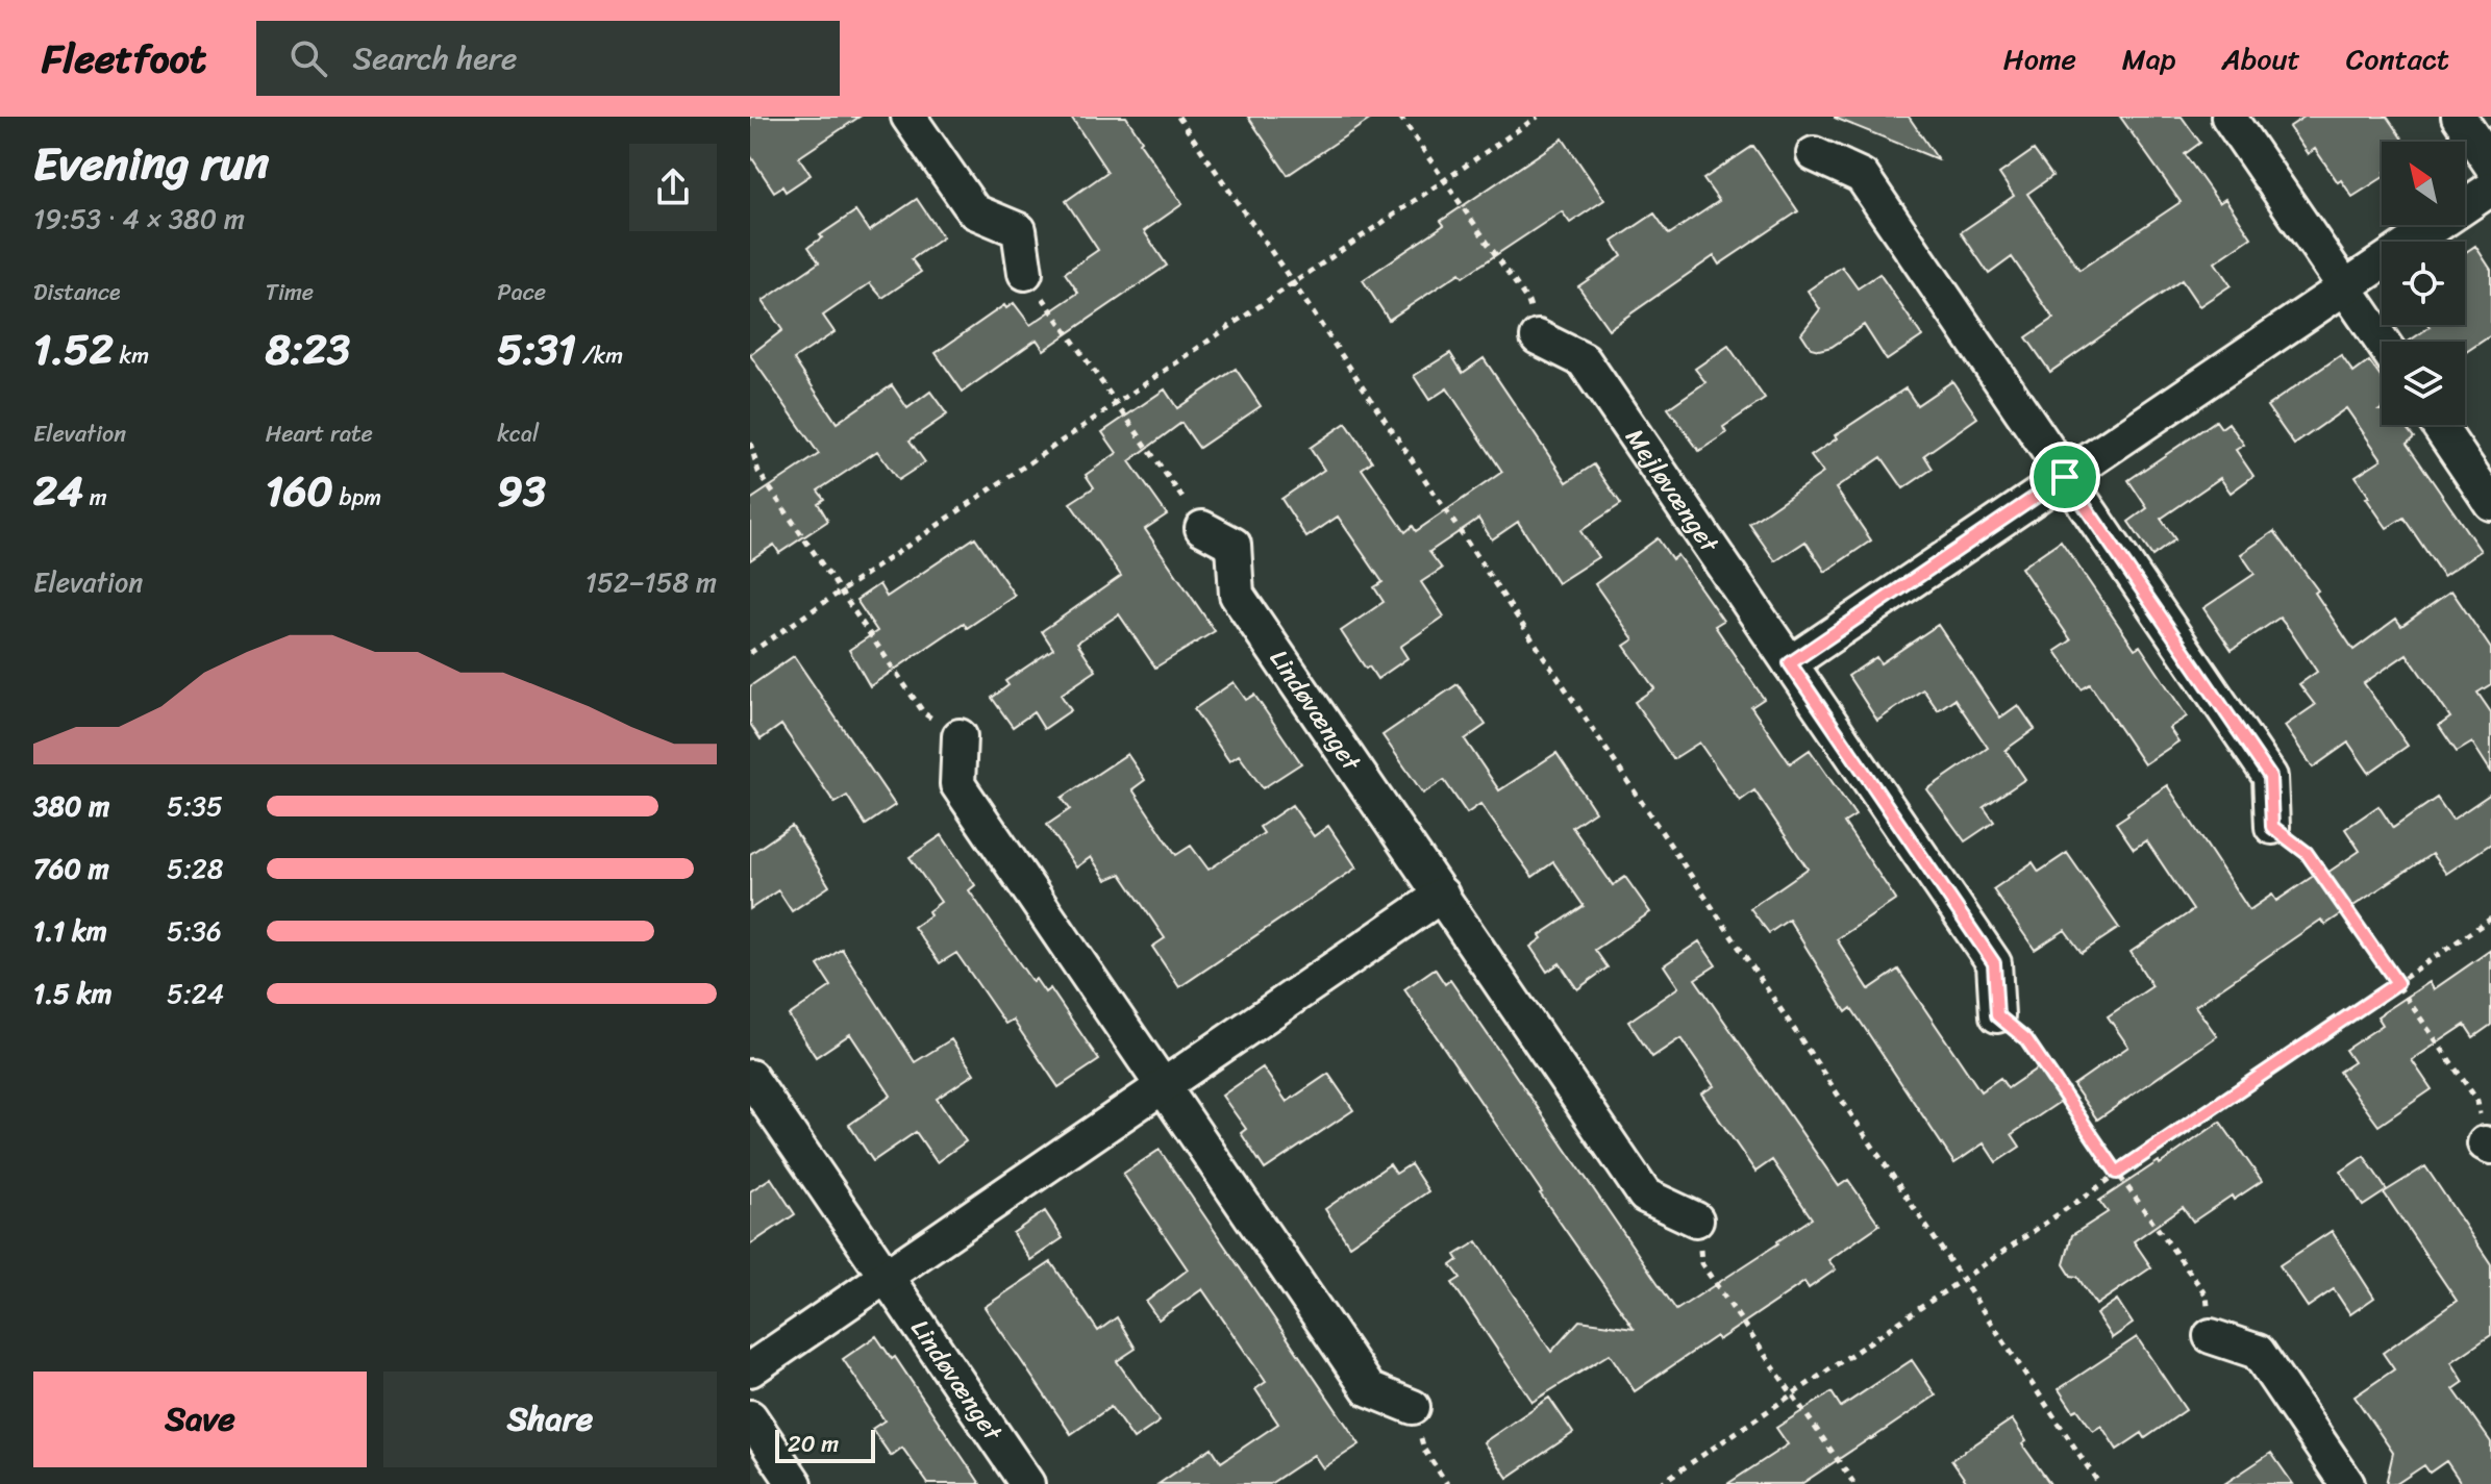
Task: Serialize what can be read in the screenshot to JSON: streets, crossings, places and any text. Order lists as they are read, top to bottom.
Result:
{
  "streets": {
    "street": ["Mejløvænget", "Lindøvænget"]
  },
  "scale_bar": "20 m",
  "north": "top left",
  "page": {
    "header": "Fleetfoot",
    "search": "Search here",
    "nav": [
      "Home",
      "Map",
      "About",
      "Contact"
    ],
    "heading": ["Evening run", "19:53 · 4 × 380 m"],
    "stats": [
      ["Distance", "1.52 km"],
      ["Time", "8:23"],
      ["Pace", "5:31 /km"],
      ["Elevation", "24 m"],
      ["Heart rate", "160 bpm"],
      ["kcal", "93"]
    ],
    "chart": ["Elevation", "152–158 m"],
    "list": [
      {
        "name": "380 m",
        "note": "5:35"
      },
      {
        "name": "760 m",
        "note": "5:28"
      },
      {
        "name": "1.1 km",
        "note": "5:36"
      },
      {
        "name": "1.5 km",
        "note": "5:24"
      }
    ],
    "buttons": ["Save", "Share"],
    "scale": "20 m"
  }
}
